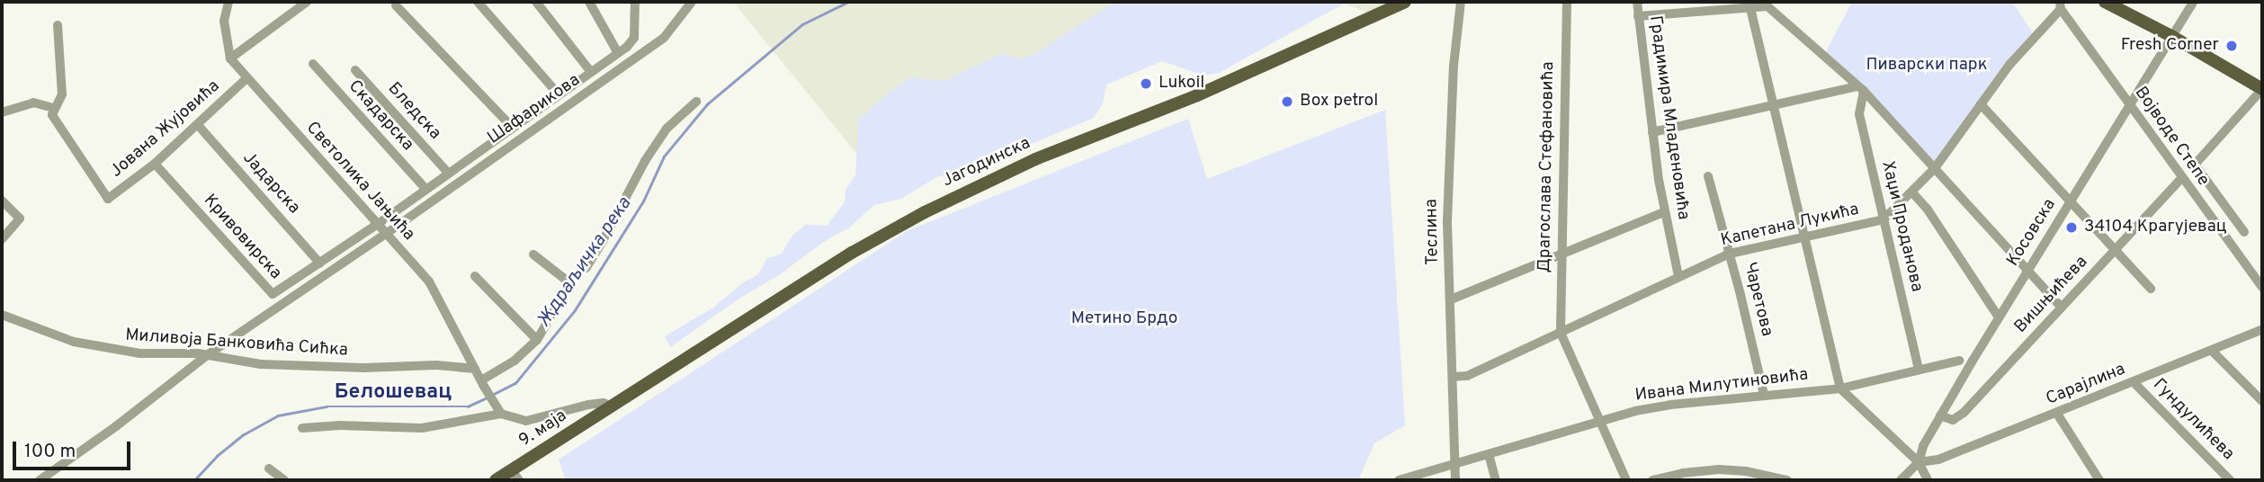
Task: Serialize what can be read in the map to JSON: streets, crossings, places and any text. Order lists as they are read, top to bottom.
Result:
{
  "streets": {
    "main road": ["Јагодинска", "9. маја"],
    "street": [
      "Шафарикова",
      "Бледска",
      "Скадарска",
      "Градимира Младеновића",
      "Јована Жујовића",
      "Војводе Степе",
      "Драгослава Стефановића",
      "Светолика Јањића",
      "Јадарска",
      "Капетана Лукића",
      "Хаџи Проданова",
      "Теслина",
      "Косовска",
      "Кривовирска",
      "Вишњићева",
      "Чаретова",
      "Миливоја Банковића Сићка",
      "Сарајлина",
      "Ивана Милутиновића",
      "Гундулићева"
    ]
  },
  "crossings": [
    ["Шафарикова", "Светолика Јањића"],
    ["Шафарикова", "Миливоја Банковића Сићка"],
    ["Бледска", "Кривовирска"],
    ["Скадарска", "Кривовирска"],
    ["Градимира Младеновића", "Капетана Лукића"],
    ["Јована Жујовића", "Светолика Јањића"],
    ["Јована Жујовића", "Јадарска"],
    ["Јована Жујовића", "Кривовирска"],
    ["Војводе Степе", "Капетана Лукића"],
    ["Војводе Степе", "Косовска"],
    ["Војводе Степе", "Вишњићева"],
    ["Јагодинска", "9. маја"],
    ["Драгослава Стефановића", "Капетана Лукића"],
    ["Светолика Јањића", "Кривовирска"],
    ["Светолика Јањића", "Миливоја Банковића Сићка"],
    ["Јадарска", "Кривовирска"],
    ["Капетана Лукића", "Хаџи Проданова"],
    ["Капетана Лукића", "Теслина"],
    ["Капетана Лукића", "Чаретова"],
    ["Хаџи Проданова", "Ивана Милутиновића"],
    ["Теслина", "Ивана Милутиновића"],
    ["Косовска", "Вишњићева"],
    ["Косовска", "Сарајлина"],
    ["Чаретова", "Ивана Милутиновића"],
    ["Сарајлина", "Гундулићева"]
  ],
  "districts": ["Белошевац"],
  "water": ["Ждраљичка река"],
  "parks": ["Пиварски парк", "Метино Брдо"],
  "places": [
    "Fresh Corner",
    "Lukoil",
    "Box petrol",
    "34104 Крагујевац"
  ],
  "scale_bar": "100 m"
}
